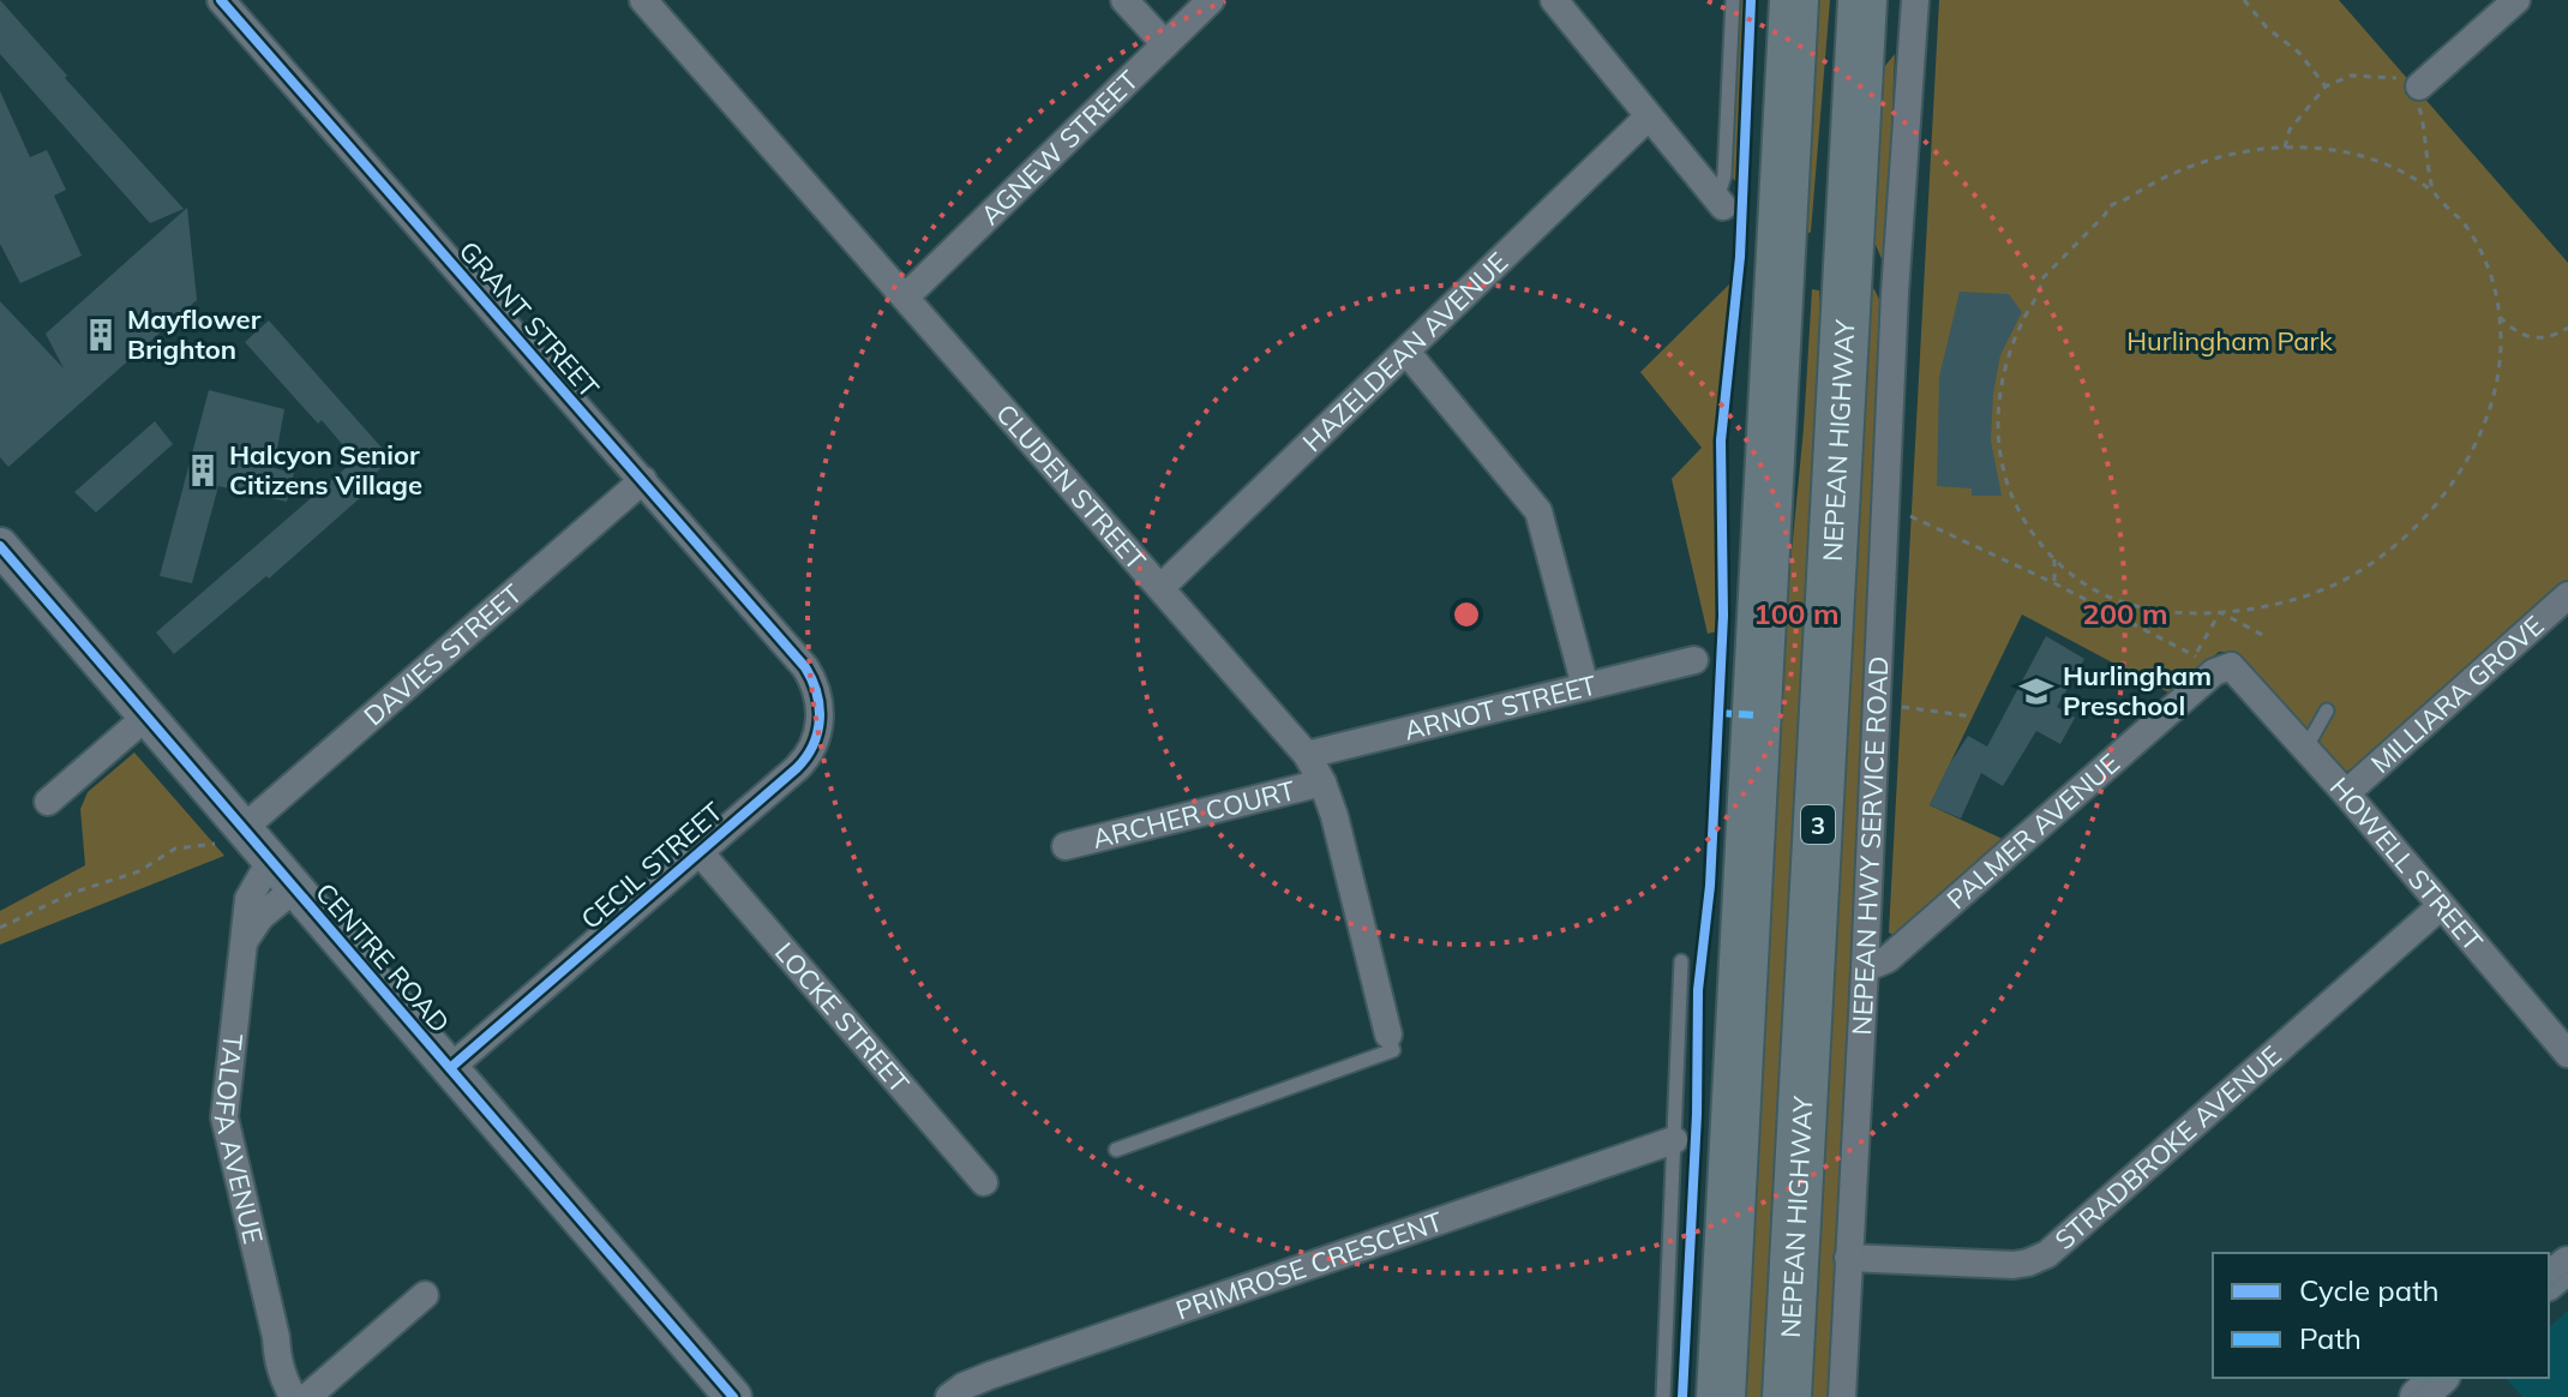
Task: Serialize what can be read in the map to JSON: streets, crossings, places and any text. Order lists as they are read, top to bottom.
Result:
{
  "streets": {
    "highway": ["NEPEAN HIGHWAY", "3"],
    "main road": ["CENTRE ROAD"],
    "street": [
      "AGNEW STREET",
      "GRANT STREET",
      "HAZELDEAN AVENUE",
      "CLUDEN STREET",
      "DAVIES STREET",
      "MILLIARA GROVE",
      "ARNOT STREET",
      "ARCHER COURT",
      "PALMER AVENUE",
      "NEPEAN HWY SERVICE ROAD",
      "CECIL STREET",
      "HOWELL STREET",
      "LOCKE STREET",
      "TALOFA AVENUE",
      "STRADBROKE AVENUE",
      "PRIMROSE CRESCENT"
    ]
  },
  "crossings": [
    ["AGNEW STREET", "CLUDEN STREET"],
    ["GRANT STREET", "DAVIES STREET"],
    ["GRANT STREET", "CECIL STREET"],
    ["HAZELDEAN AVENUE", "CLUDEN STREET"],
    ["CLUDEN STREET", "ARNOT STREET"],
    ["CLUDEN STREET", "ARCHER COURT"],
    ["DAVIES STREET", "CENTRE ROAD"],
    ["MILLIARA GROVE", "HOWELL STREET"],
    ["PALMER AVENUE", "NEPEAN HWY SERVICE ROAD"],
    ["PALMER AVENUE", "HOWELL STREET"],
    ["NEPEAN HWY SERVICE ROAD", "STRADBROKE AVENUE"],
    ["CECIL STREET", "CENTRE ROAD"],
    ["CECIL STREET", "LOCKE STREET"],
    ["HOWELL STREET", "STRADBROKE AVENUE"],
    ["CENTRE ROAD", "TALOFA AVENUE"]
  ],
  "parks": ["Hurlingham Park"],
  "places": {
    "building": ["Mayflower Brighton", "Halcyon Senior Citizens Village"],
    "school or university": ["Hurlingham Preschool"]
  },
  "legend": ["Cycle path", "Path"],
  "rings": ["100 m", "200 m"]
}
